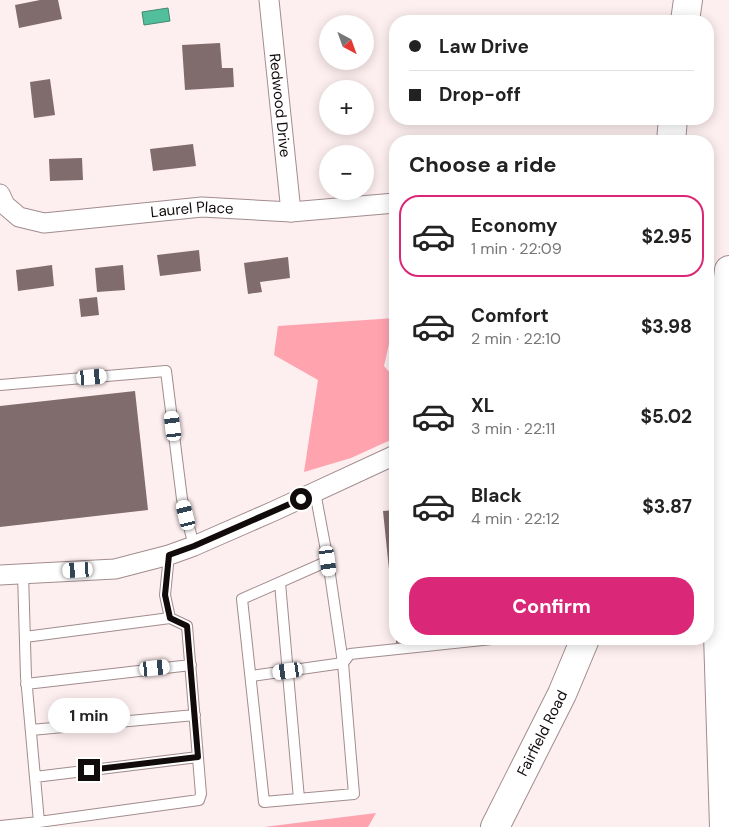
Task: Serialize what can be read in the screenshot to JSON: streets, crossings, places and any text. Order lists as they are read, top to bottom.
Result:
{
  "streets": {
    "main road": ["Fairfield Road"],
    "street": ["Redwood Drive", "Laurel Place"]
  },
  "crossings": [
    ["Redwood Drive", "Laurel Place"]
  ],
  "north": "bottom right",
  "page": {
    "map_buttons": ["+", "−"],
    "banner": ["Law Drive", "Drop-off"],
    "heading": "Choose a ride",
    "list": [
      {
        "name": "Economy",
        "note": "1 min · 22:09",
        "value": "$2.95"
      },
      {
        "name": "Comfort",
        "note": "2 min · 22:10",
        "value": "$3.98"
      },
      {
        "name": "XL",
        "note": "3 min · 22:11",
        "value": "$5.02"
      },
      {
        "name": "Black",
        "note": "4 min · 22:12",
        "value": "$3.87"
      }
    ],
    "buttons": "Confirm",
    "bubble": "1 min"
  }
}
